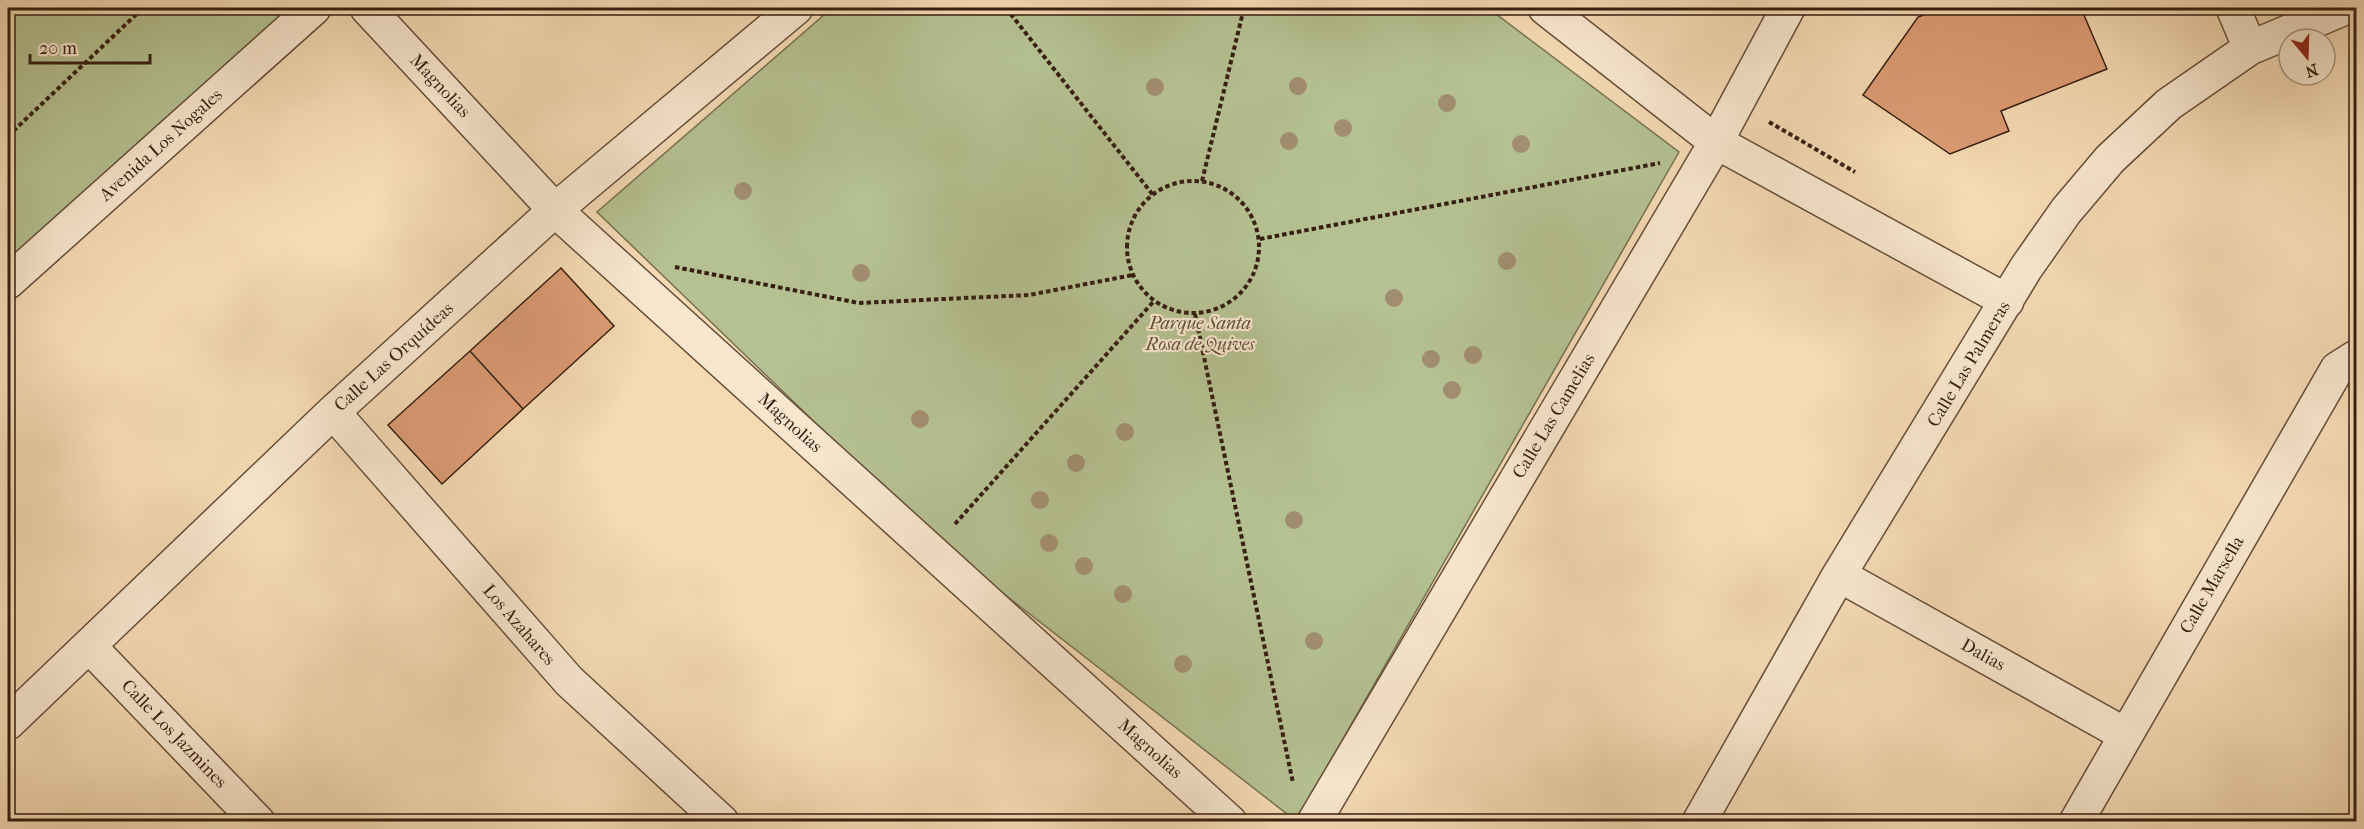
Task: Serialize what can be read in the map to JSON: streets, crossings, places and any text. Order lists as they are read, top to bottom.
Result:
{
  "streets": {
    "street": [
      "Magnolias",
      "Avenida Los Nogales",
      "Calle Las Orquídeas",
      "Calle Las Palmeras",
      "Calle Las Camelias",
      "Calle Marsella",
      "Los Azahares",
      "Dalias",
      "Calle Los Jazmines"
    ]
  },
  "crossings": [
    ["Magnolias", "Calle Las Orquídeas"],
    ["Calle Las Orquídeas", "Los Azahares"],
    ["Calle Las Orquídeas", "Calle Los Jazmines"],
    ["Calle Las Palmeras", "Dalias"],
    ["Calle Marsella", "Dalias"]
  ],
  "parks": ["Parque Santa Rosa de Quives"],
  "scale_bar": "20 m",
  "north": "bottom"
}
